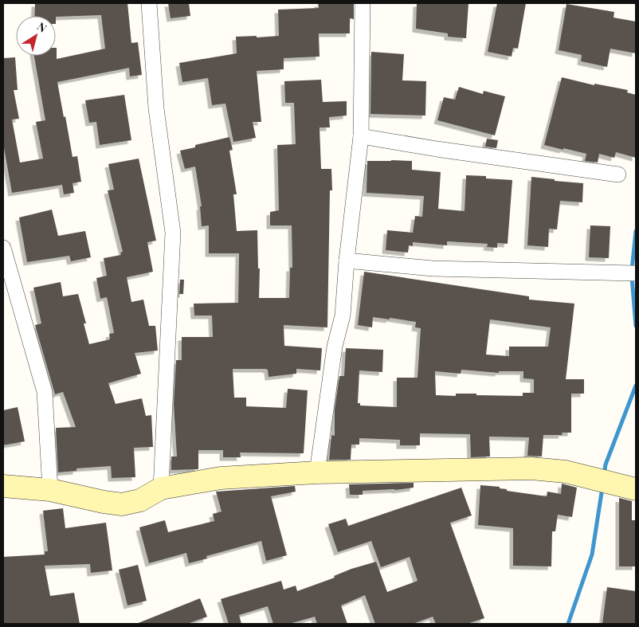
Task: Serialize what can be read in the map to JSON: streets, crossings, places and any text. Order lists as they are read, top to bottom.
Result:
{
  "north": "top right"
}
